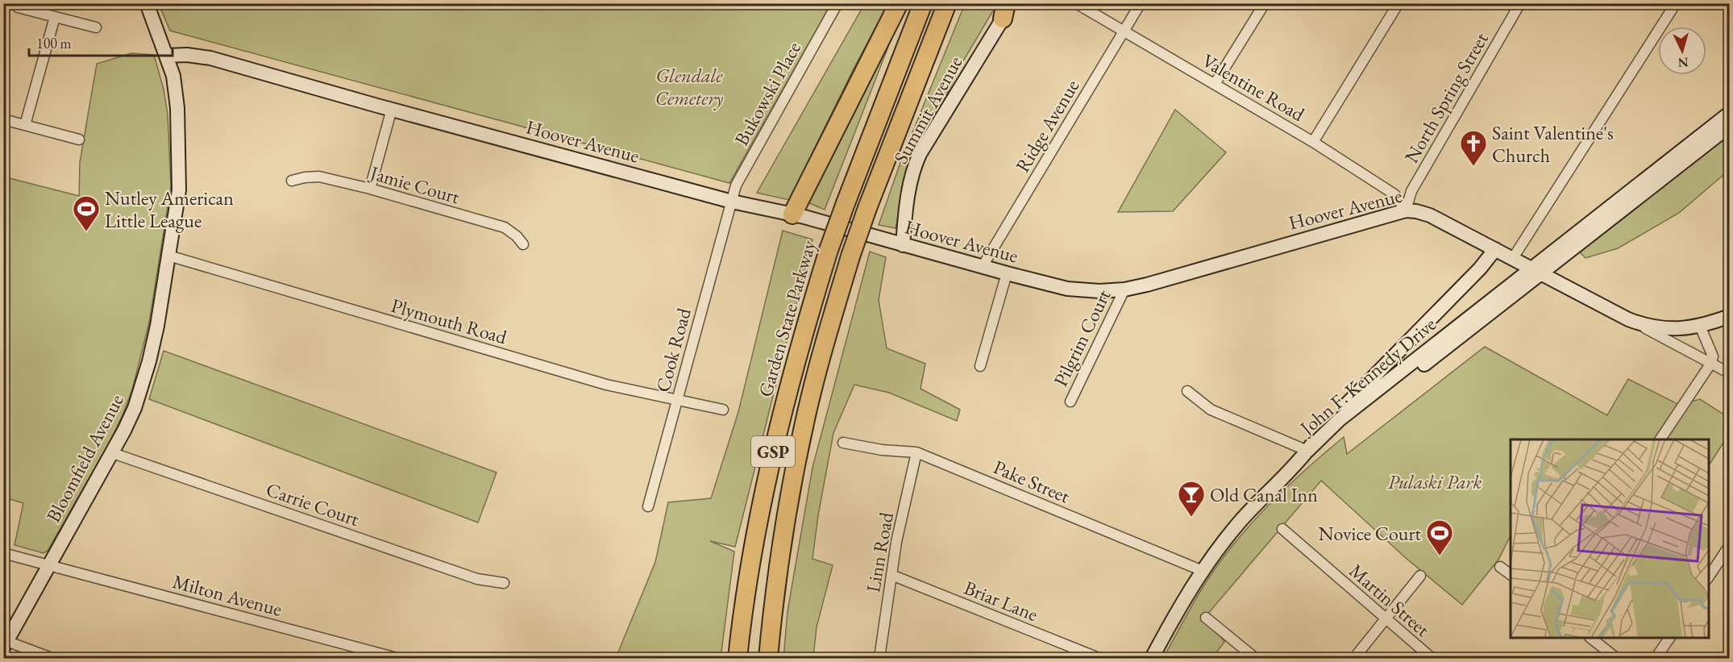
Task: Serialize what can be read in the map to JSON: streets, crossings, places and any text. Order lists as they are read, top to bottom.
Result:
{
  "streets": {
    "highway": ["Garden State Parkway", "GSP"],
    "street": [
      "Valentine Road",
      "Bukowski Place",
      "North Spring Street",
      "Summit Avenue",
      "Ridge Avenue",
      "Hoover Avenue",
      "Jamie Court",
      "Plymouth Road",
      "Pilgrim Court",
      "Cook Road",
      "John F. Kennedy Drive",
      "Bloomfield Avenue",
      "Pake Street",
      "Carrie Court",
      "Linn Road",
      "Milton Avenue",
      "Martin Street",
      "Briar Lane"
    ]
  },
  "crossings": [
    ["Valentine Road", "North Spring Street"],
    ["Valentine Road", "Ridge Avenue"],
    ["Valentine Road", "Hoover Avenue"],
    ["Bukowski Place", "Hoover Avenue"],
    ["Bukowski Place", "Cook Road"],
    ["North Spring Street", "Hoover Avenue"],
    ["Summit Avenue", "Hoover Avenue"],
    ["Ridge Avenue", "Hoover Avenue"],
    ["Hoover Avenue", "Pilgrim Court"],
    ["Hoover Avenue", "Cook Road"],
    ["Hoover Avenue", "John F. Kennedy Drive"],
    ["Hoover Avenue", "Bloomfield Avenue"],
    ["Plymouth Road", "Cook Road"],
    ["Plymouth Road", "Bloomfield Avenue"],
    ["Bloomfield Avenue", "Carrie Court"],
    ["Bloomfield Avenue", "Milton Avenue"],
    ["Pake Street", "Linn Road"],
    ["Linn Road", "Briar Lane"]
  ],
  "parks": ["Glendale Cemetery", "Pulaski Park"],
  "places": {
    "church": ["Saint Valentine's Church"],
    "sports": ["Nutley American Little League", "Novice Court"],
    "bar": ["Old Canal Inn"]
  },
  "scale_bar": "100 m",
  "north": "bottom"
}
